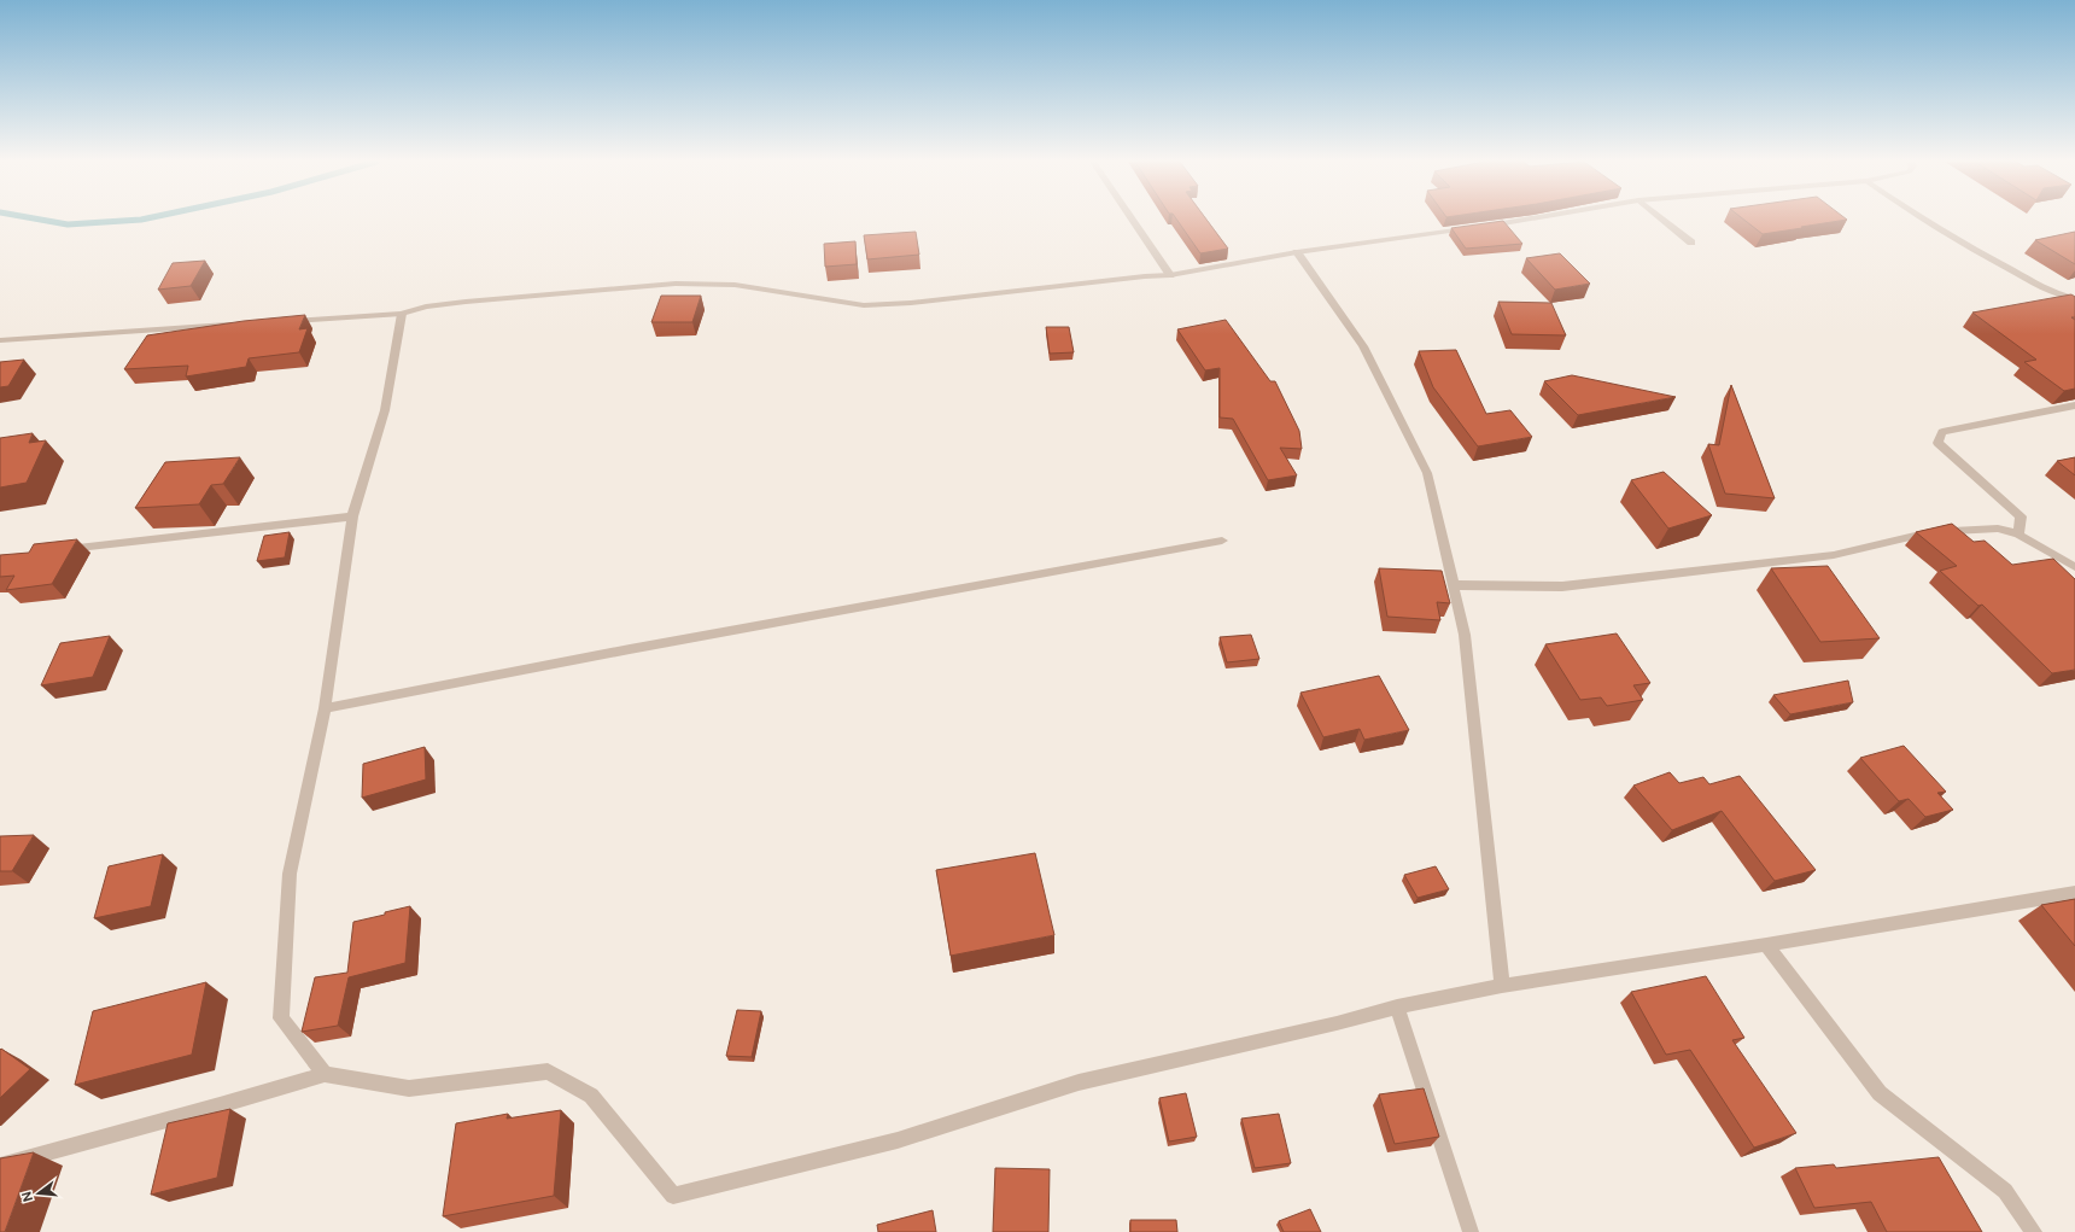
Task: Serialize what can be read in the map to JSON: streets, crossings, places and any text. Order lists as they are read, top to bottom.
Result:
{
  "north": "left"
}
